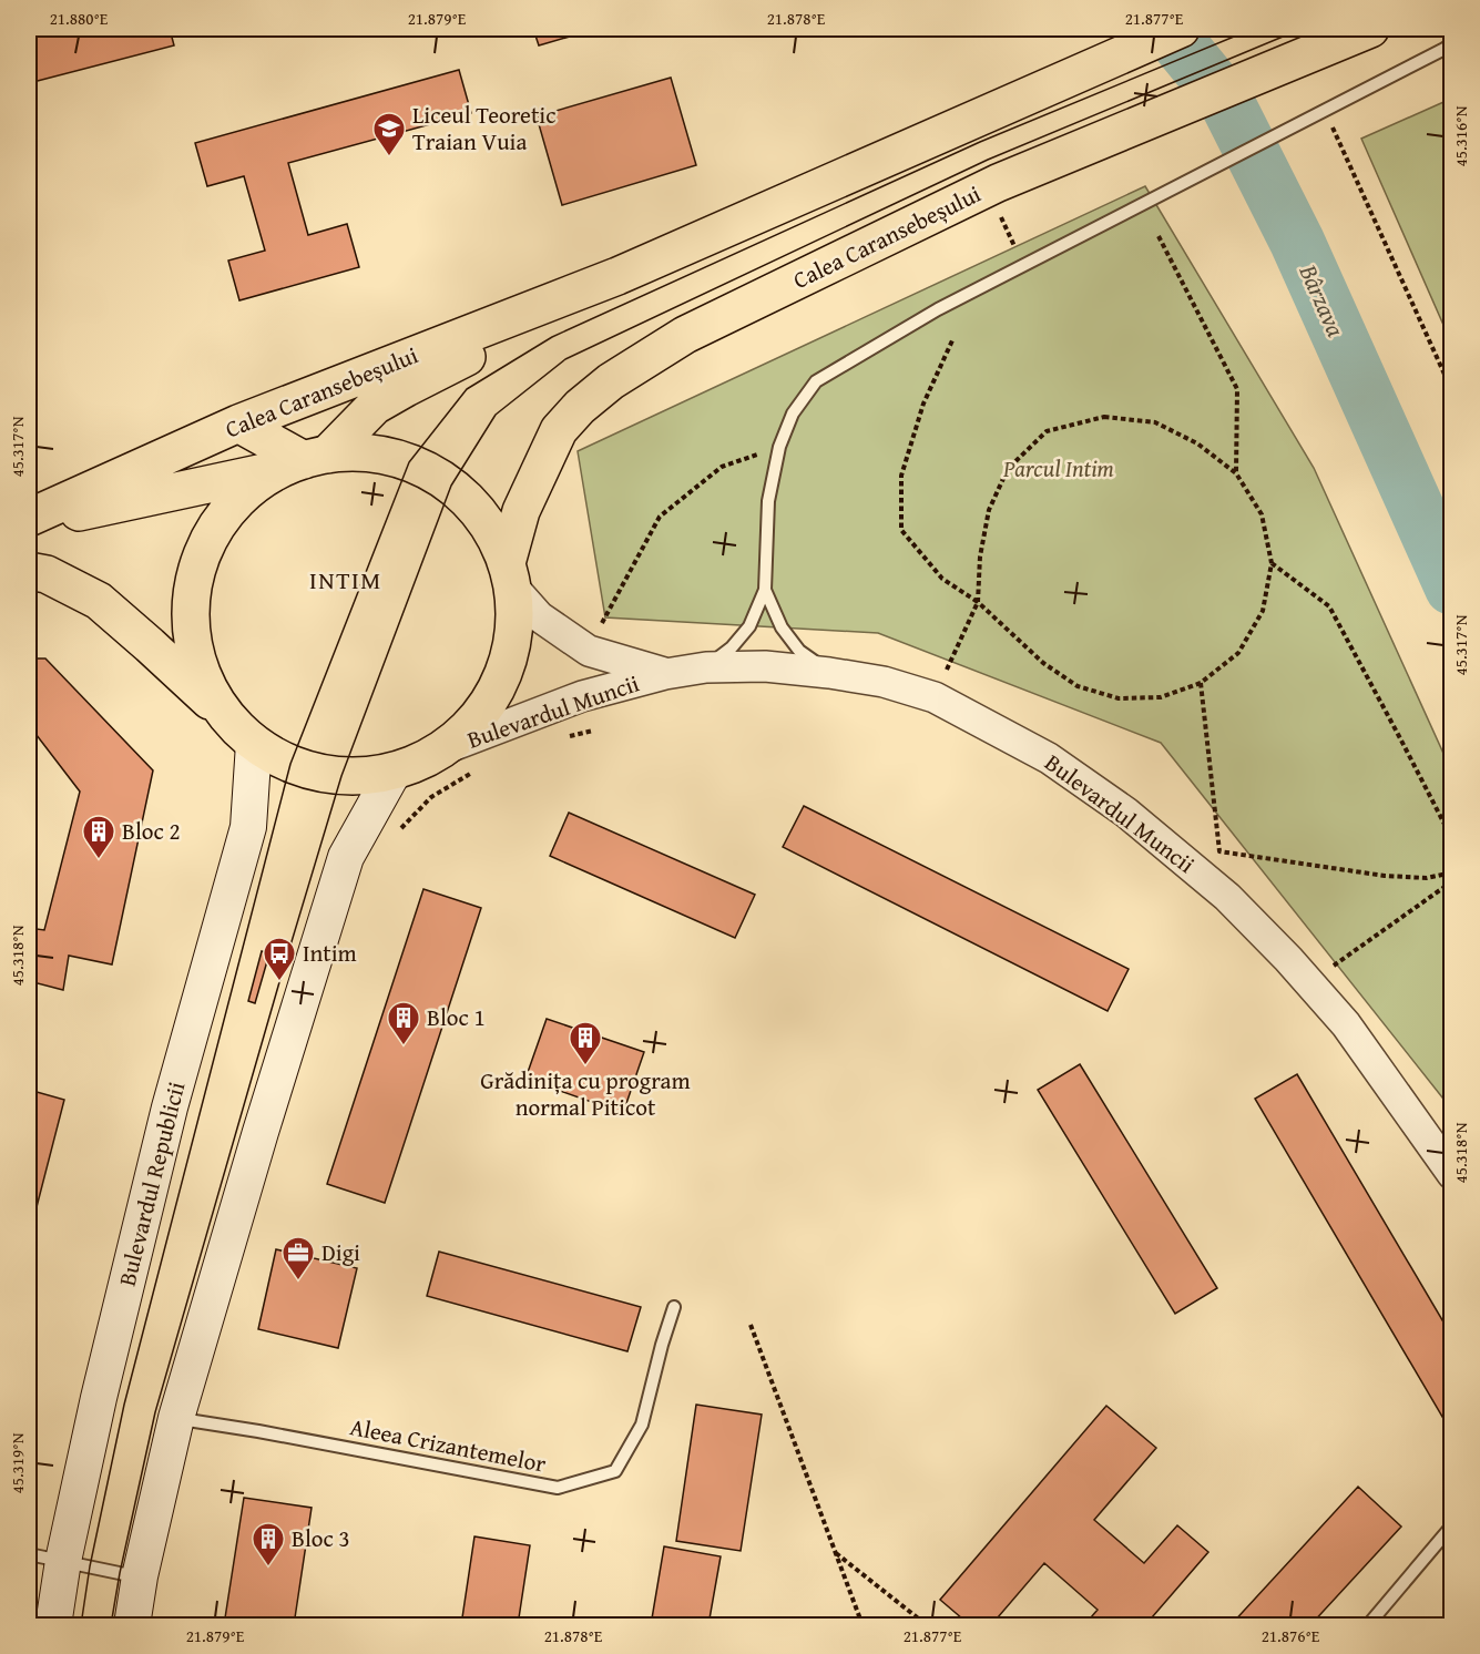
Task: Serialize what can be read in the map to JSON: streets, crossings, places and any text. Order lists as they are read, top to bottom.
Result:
{
  "streets": {
    "main road": ["Calea Caransebeșului", "Bulevardul Republicii"],
    "street": ["Bulevardul Muncii"],
    "lane": ["Aleea Crizantemelor"]
  },
  "crossings": [
    ["Calea Caransebeșului", "Bulevardul Muncii"]
  ],
  "districts": ["INTIM"],
  "water": ["Bârzava"],
  "parks": ["Parcul Intim"],
  "places": {
    "school or university": ["Liceul Teoretic Traian Vuia"],
    "building": [
      "Bloc 2",
      "Bloc 1",
      "Grădinița cu program normal Piticot",
      "Bloc 3"
    ],
    "bus stop": ["Intim"],
    "office": ["Digi"]
  },
  "coordinates": [
    "21.880°E",
    "21.879°E",
    "21.878°E",
    "21.877°E",
    "45.316°N",
    "45.317°N",
    "45.318°N",
    "45.319°N",
    "21.876°E"
  ]
}
